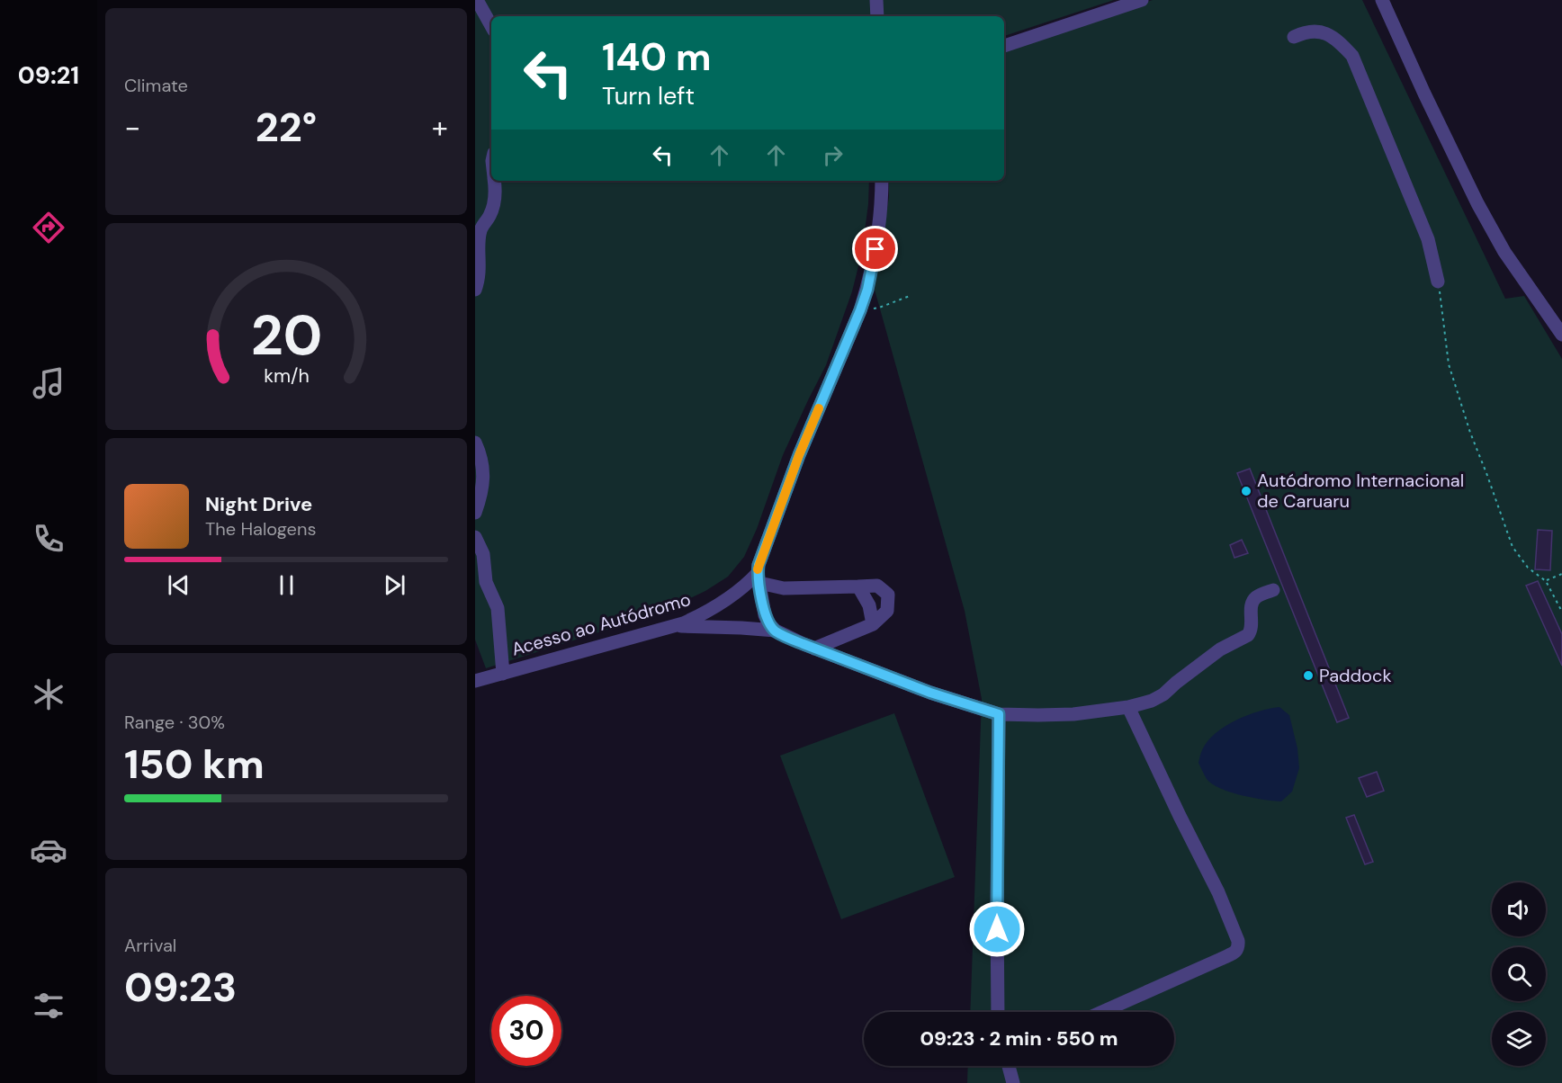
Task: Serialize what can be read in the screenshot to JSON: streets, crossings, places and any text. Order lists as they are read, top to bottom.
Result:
{
  "streets": {
    "street": ["Acesso ao Autódromo"]
  },
  "places": ["Autódromo Internacional de Caruaru", "Paddock"],
  "page": {
    "tabs": "09:21",
    "tile": [
      "Climate",
      ["Range · 30%", "150 km"],
      ["Arrival", "09:23"]
    ],
    "turn": ["140 m", "Turn left"],
    "heat": ["−", "22°", "+"],
    "song": ["Night Drive", "The Halogens"],
    "limit": "30",
    "trip": "09:23 · 2 min · 550 m",
    "gauge": ["20", "km/h"]
  }
}
